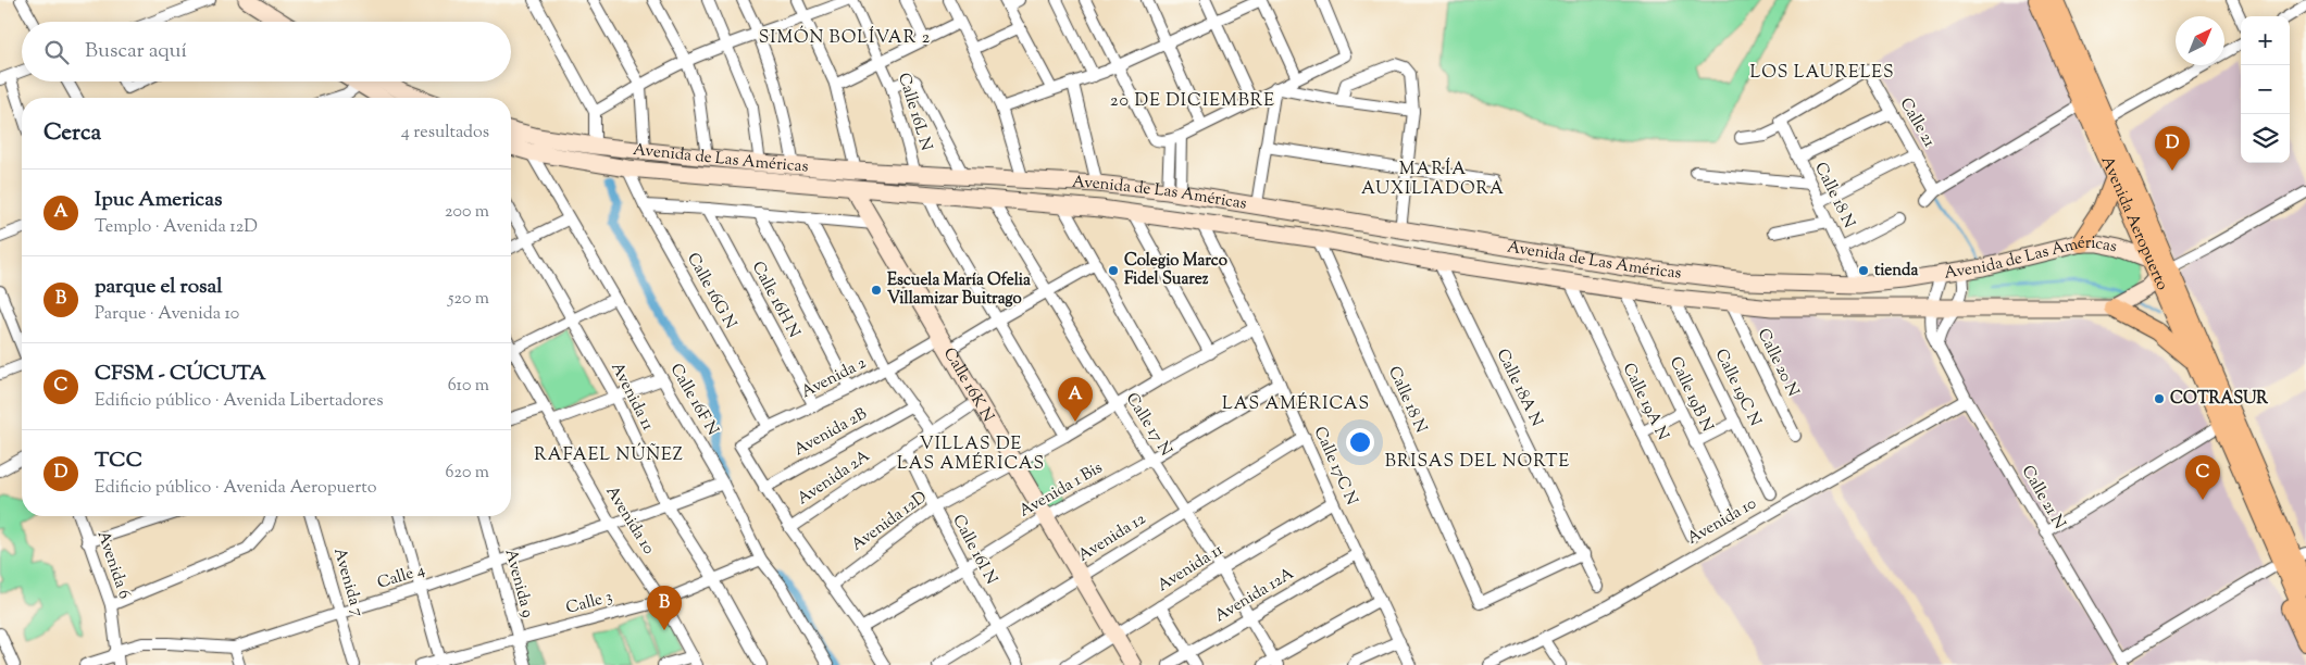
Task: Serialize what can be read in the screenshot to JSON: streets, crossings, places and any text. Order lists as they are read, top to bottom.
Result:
{
  "streets": {
    "main road": ["Avenida de Las Américas", "Avenida Aeropuerto", "Calle 16K N"],
    "street": [
      "Calle 16L N",
      "Calle 21",
      "Calle 18 N",
      "Calle 16G N",
      "Calle 16H N",
      "Calle 20 N",
      "Avenida 2",
      "Calle 18A N",
      "Calle 19C N",
      "Calle 19B N",
      "Avenida 11",
      "Calle 16F N",
      "Calle 19A N",
      "Calle 17 N",
      "Avenida 2B",
      "Calle 17C N",
      "Avenida 2A",
      "Avenida 1 Bis",
      "Calle 21 N",
      "Avenida 10",
      "Avenida 12D",
      "Avenida 12",
      "Calle 16I N",
      "Avenida 6",
      "Calle 4",
      "Avenida 7",
      "Avenida 9",
      "Avenida 12A",
      "Calle 3"
    ]
  },
  "crossings": [
    ["Calle 16L N", "Avenida de Las Américas"],
    ["Calle 21", "Calle 18 N"],
    ["Avenida de Las Américas", "Calle 18 N"],
    ["Avenida de Las Américas", "Avenida Aeropuerto"],
    ["Avenida de Las Américas", "Calle 16G N"],
    ["Avenida de Las Américas", "Calle 20 N"],
    ["Avenida de Las Américas", "Calle 16K N"],
    ["Avenida de Las Américas", "Calle 18A N"],
    ["Avenida de Las Américas", "Calle 19C N"],
    ["Avenida de Las Américas", "Calle 19B N"],
    ["Avenida de Las Américas", "Calle 16F N"],
    ["Avenida de Las Américas", "Calle 19A N"],
    ["Avenida de Las Américas", "Calle 17 N"],
    ["Avenida de Las Américas", "Calle 17C N"],
    ["Avenida de Las Américas", "Calle 21 N"],
    ["Calle 18 N", "Calle 18A N"],
    ["Calle 16G N", "Avenida 2"],
    ["Calle 16H N", "Avenida 2"],
    ["Avenida 2", "Calle 16K N"],
    ["Avenida 2", "Calle 17 N"],
    ["Avenida 2", "Avenida 2B"],
    ["Calle 16K N", "Avenida 11"],
    ["Calle 16K N", "Avenida 2A"],
    ["Calle 16K N", "Avenida 1 Bis"],
    ["Calle 16K N", "Avenida 12D"],
    ["Calle 16K N", "Avenida 12"],
    ["Avenida 11", "Calle 17 N"],
    ["Avenida 11", "Calle 17C N"],
    ["Avenida 11", "Calle 4"],
    ["Avenida 11", "Calle 3"],
    ["Calle 16F N", "Calle 4"],
    ["Calle 16F N", "Calle 3"],
    ["Calle 17 N", "Avenida 1 Bis"],
    ["Calle 17 N", "Avenida 12D"],
    ["Calle 17 N", "Avenida 12"],
    ["Calle 17 N", "Avenida 12A"],
    ["Calle 17C N", "Avenida 1 Bis"],
    ["Calle 17C N", "Avenida 12D"],
    ["Calle 17C N", "Avenida 12"],
    ["Calle 17C N", "Avenida 12A"],
    ["Avenida 2A", "Calle 16I N"],
    ["Avenida 1 Bis", "Calle 16I N"],
    ["Calle 21 N", "Avenida 10"],
    ["Avenida 10", "Calle 4"],
    ["Avenida 10", "Calle 3"],
    ["Avenida 12D", "Calle 16I N"],
    ["Avenida 12", "Calle 16I N"],
    ["Avenida 6", "Calle 4"],
    ["Calle 4", "Avenida 7"],
    ["Calle 4", "Avenida 9"],
    ["Avenida 9", "Calle 3"]
  ],
  "districts": [
    "SIMÓN BOLÍVAR 2",
    "LOS LAURELES",
    "20 DE DICIEMBRE",
    "MARÍA AUXILIADORA",
    "LAS AMÉRICAS",
    "VILLAS DE LAS AMÉRICAS",
    "RAFAEL NÚÑEZ",
    "BRISAS DEL NORTE"
  ],
  "places": [
    "Colegio Marco Fidel Suarez",
    "tienda",
    "Escuela María Ofelia Villamizar Buitrago",
    "COTRASUR"
  ],
  "north": "top right",
  "page": {
    "map_buttons": ["+", "−"],
    "search": "Buscar aquí",
    "heading": ["Cerca", "4 resultados"],
    "pins": [
      "D",
      "A",
      "C",
      "B"
    ],
    "list": [
      {
        "mark": "A",
        "name": "Ipuc Americas",
        "note": "Templo · Avenida 12D",
        "value": "200 m"
      },
      {
        "mark": "B",
        "name": "parque el rosal",
        "note": "Parque · Avenida 10",
        "value": "520 m"
      },
      {
        "mark": "C",
        "name": "CFSM - CÚCUTA",
        "note": "Edificio público · Avenida Libertadores",
        "value": "610 m"
      },
      {
        "mark": "D",
        "name": "TCC",
        "note": "Edificio público · Avenida Aeropuerto",
        "value": "620 m"
      }
    ]
  }
}
